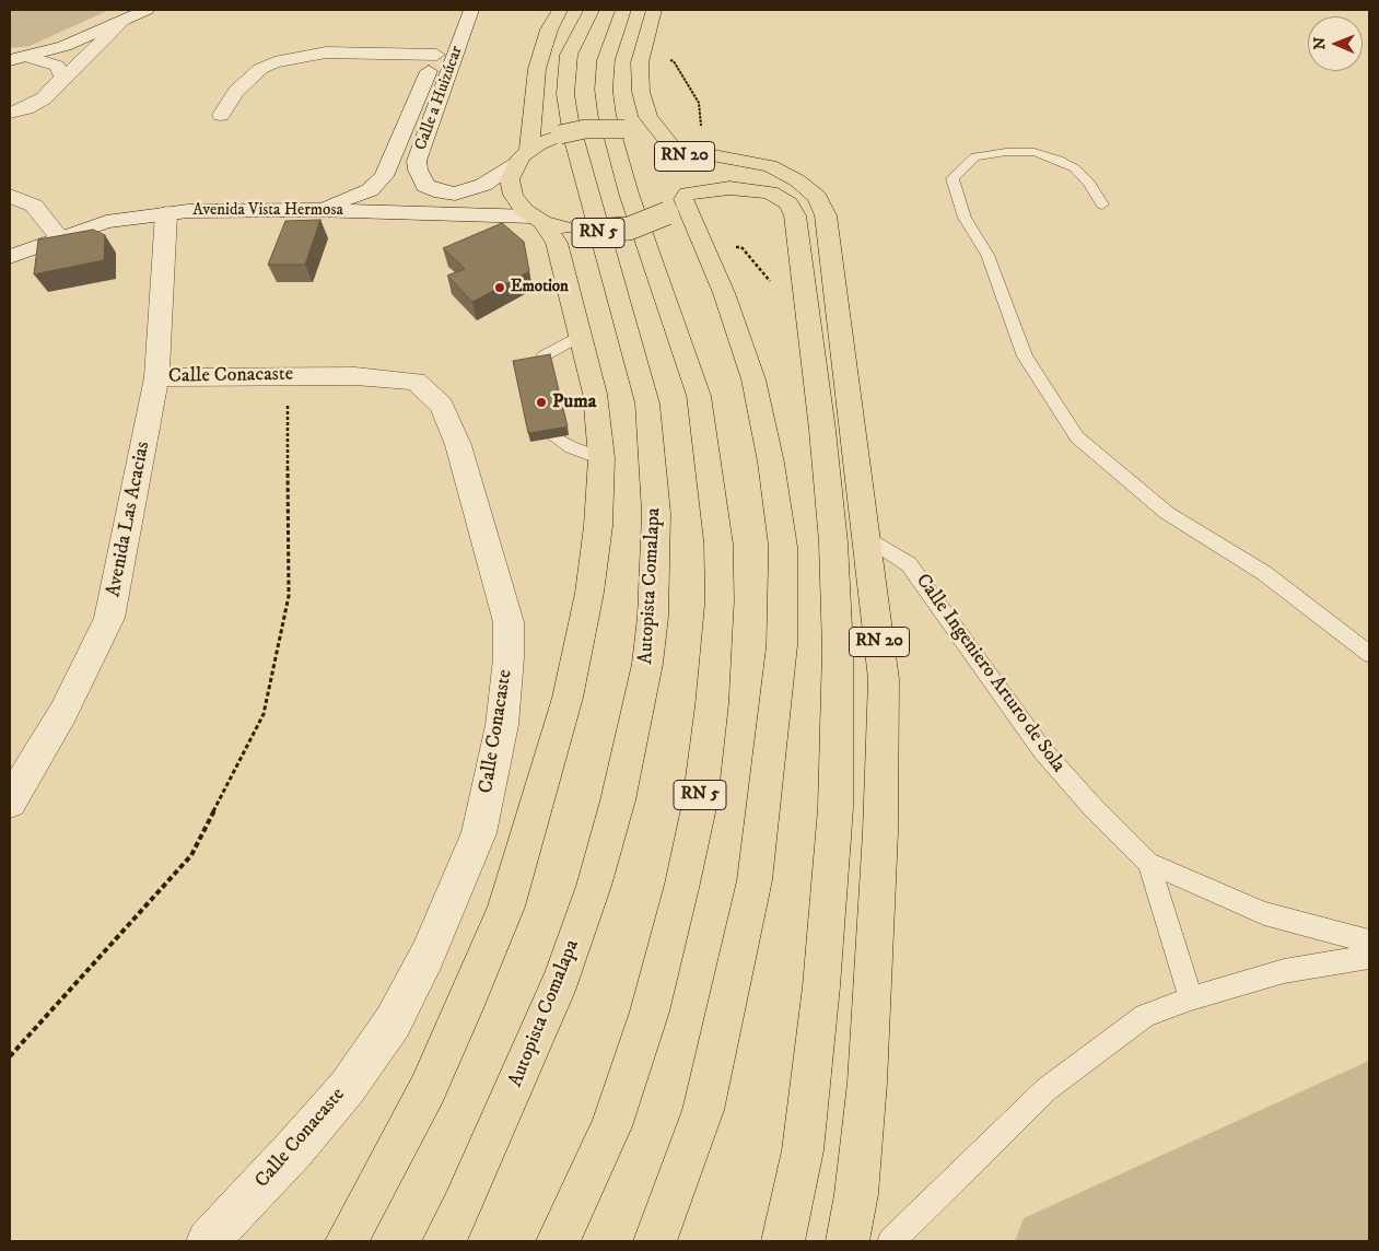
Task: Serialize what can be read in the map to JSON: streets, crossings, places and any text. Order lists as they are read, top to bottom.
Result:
{
  "streets": {
    "highway": ["RN 20", "RN 5", "Autopista Comalapa"],
    "street": [
      "Calle a Huizúcar",
      "Avenida Vista Hermosa",
      "Calle Conacaste",
      "Avenida Las Acacias"
    ],
    "lane": ["Calle Ingeniero Arturo de Sola"]
  },
  "crossings": [
    ["Calle a Huizúcar", "RN 20"],
    ["Calle a Huizúcar", "Avenida Vista Hermosa"],
    ["RN 20", "Avenida Vista Hermosa"],
    ["RN 20", "Calle Ingeniero Arturo de Sola"],
    ["Avenida Vista Hermosa", "Avenida Las Acacias"],
    ["Calle Conacaste", "Avenida Las Acacias"]
  ],
  "places": ["Emotion", "Puma"],
  "north": "left"
}
